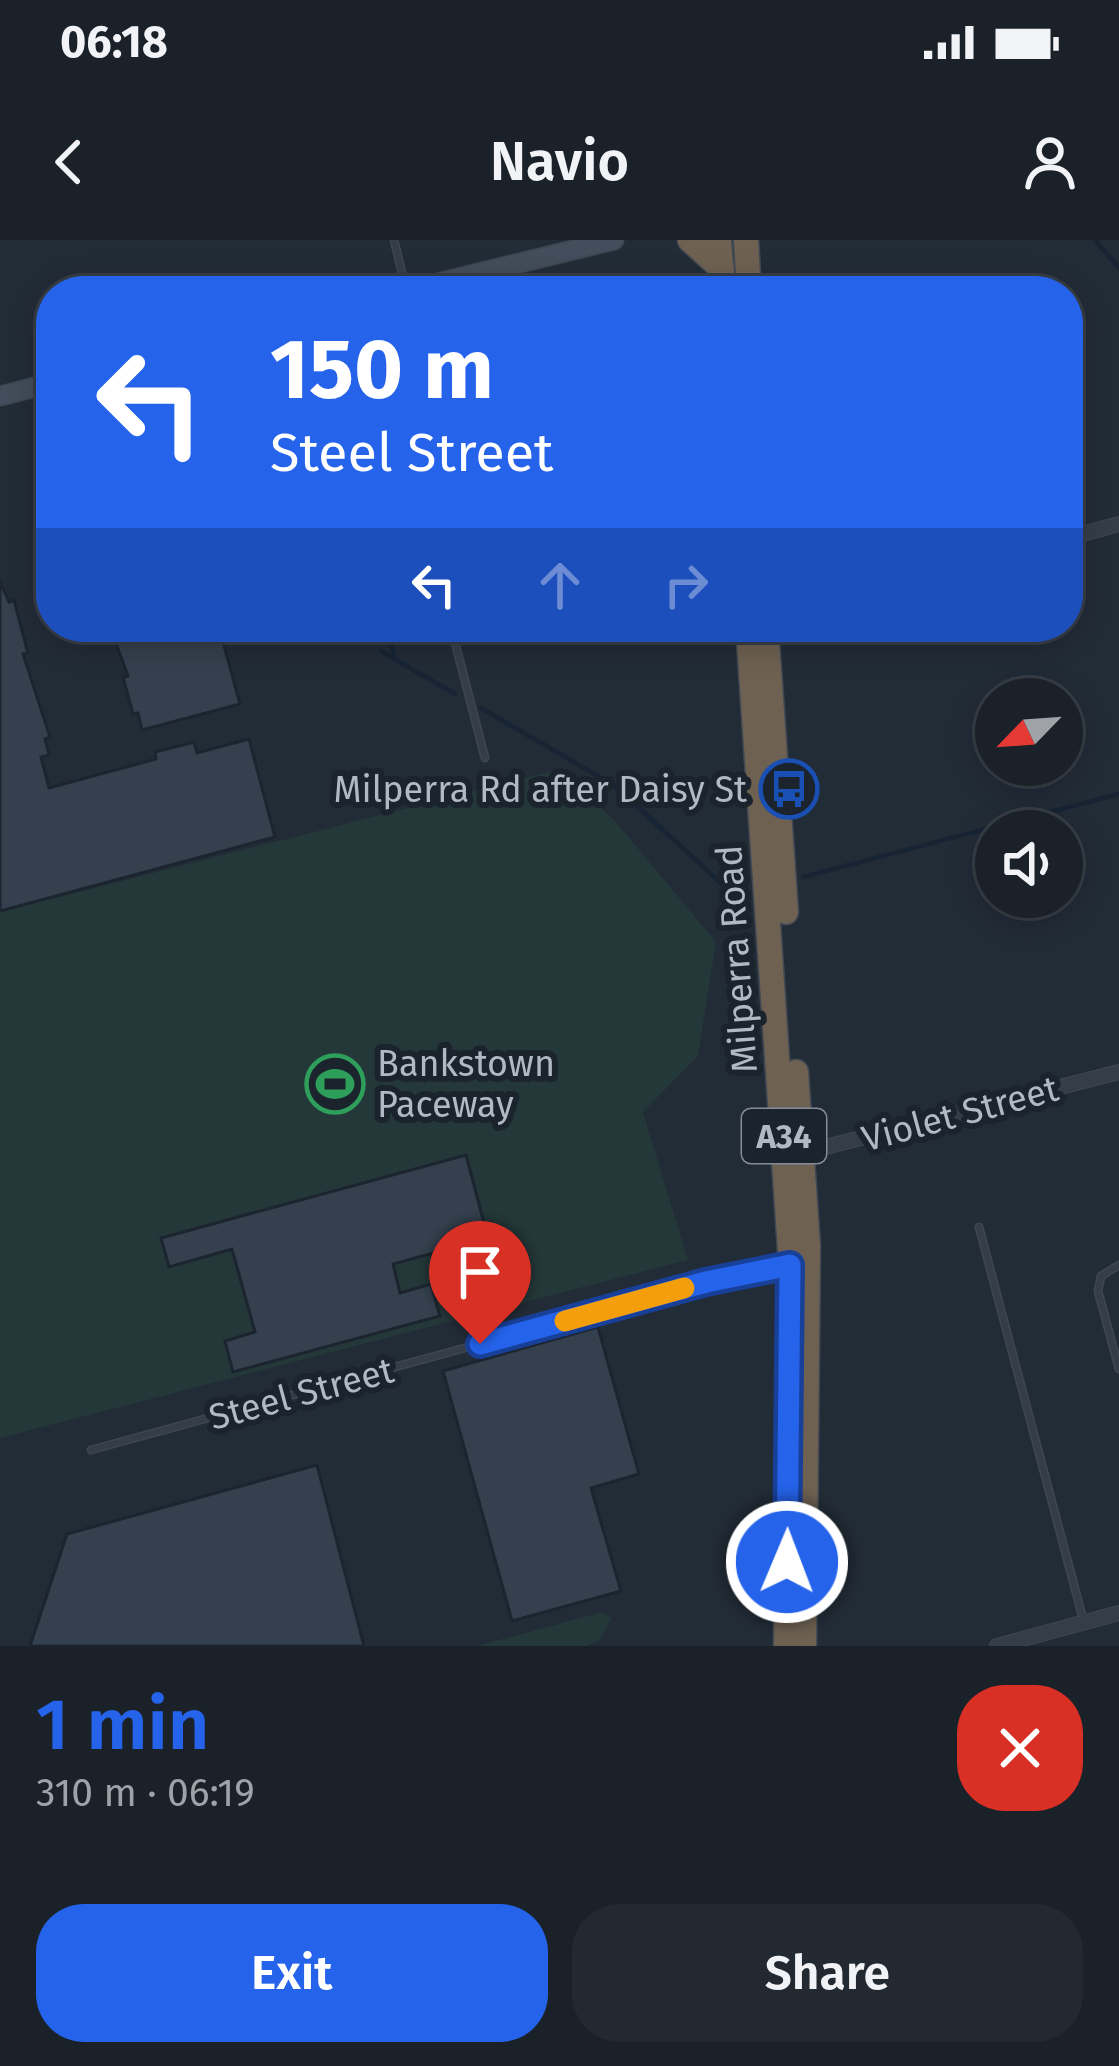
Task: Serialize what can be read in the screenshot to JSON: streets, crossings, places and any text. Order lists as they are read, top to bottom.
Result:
{
  "streets": {
    "highway": ["Milperra Road", "A34"],
    "street": ["Violet Street"],
    "lane": ["Steel Street"]
  },
  "crossings": [
    ["Milperra Road", "Violet Street"],
    ["Milperra Road", "Steel Street"]
  ],
  "places": {
    "bus stop": ["Milperra Rd after Daisy St"],
    "sports": ["Bankstown Paceway"]
  },
  "north": "bottom left",
  "page": {
    "status": "06:18",
    "header": "Navio",
    "turn": ["150 m", "Steel Street"],
    "heading": ["1 min", "310 m · 06:19"],
    "buttons": ["Exit", "Share"]
  }
}
